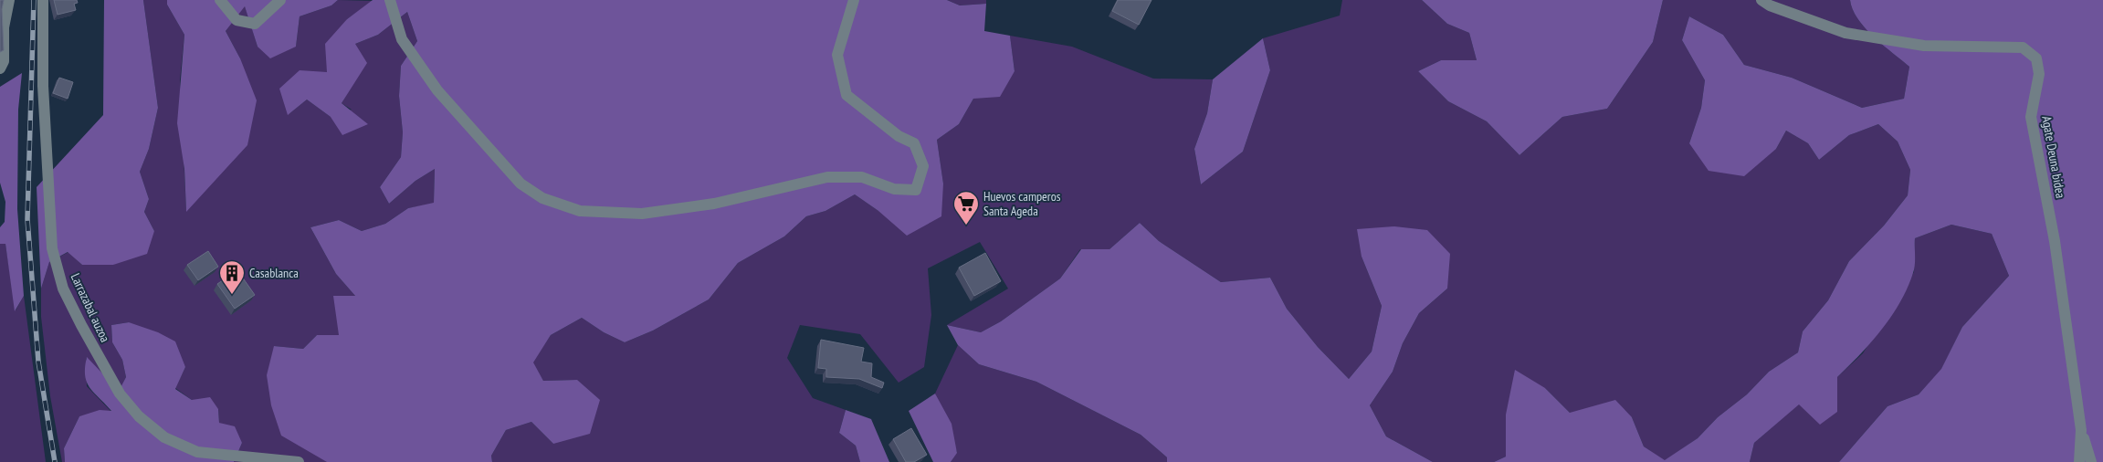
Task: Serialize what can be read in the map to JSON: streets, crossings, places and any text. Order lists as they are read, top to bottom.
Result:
{
  "streets": {
    "street": ["Agate Deuna bidea", "Larrazabal auzoa"]
  },
  "places": {
    "supermarket": ["Huevos camperos Santa Ageda"],
    "building": ["Casablanca"]
  }
}
